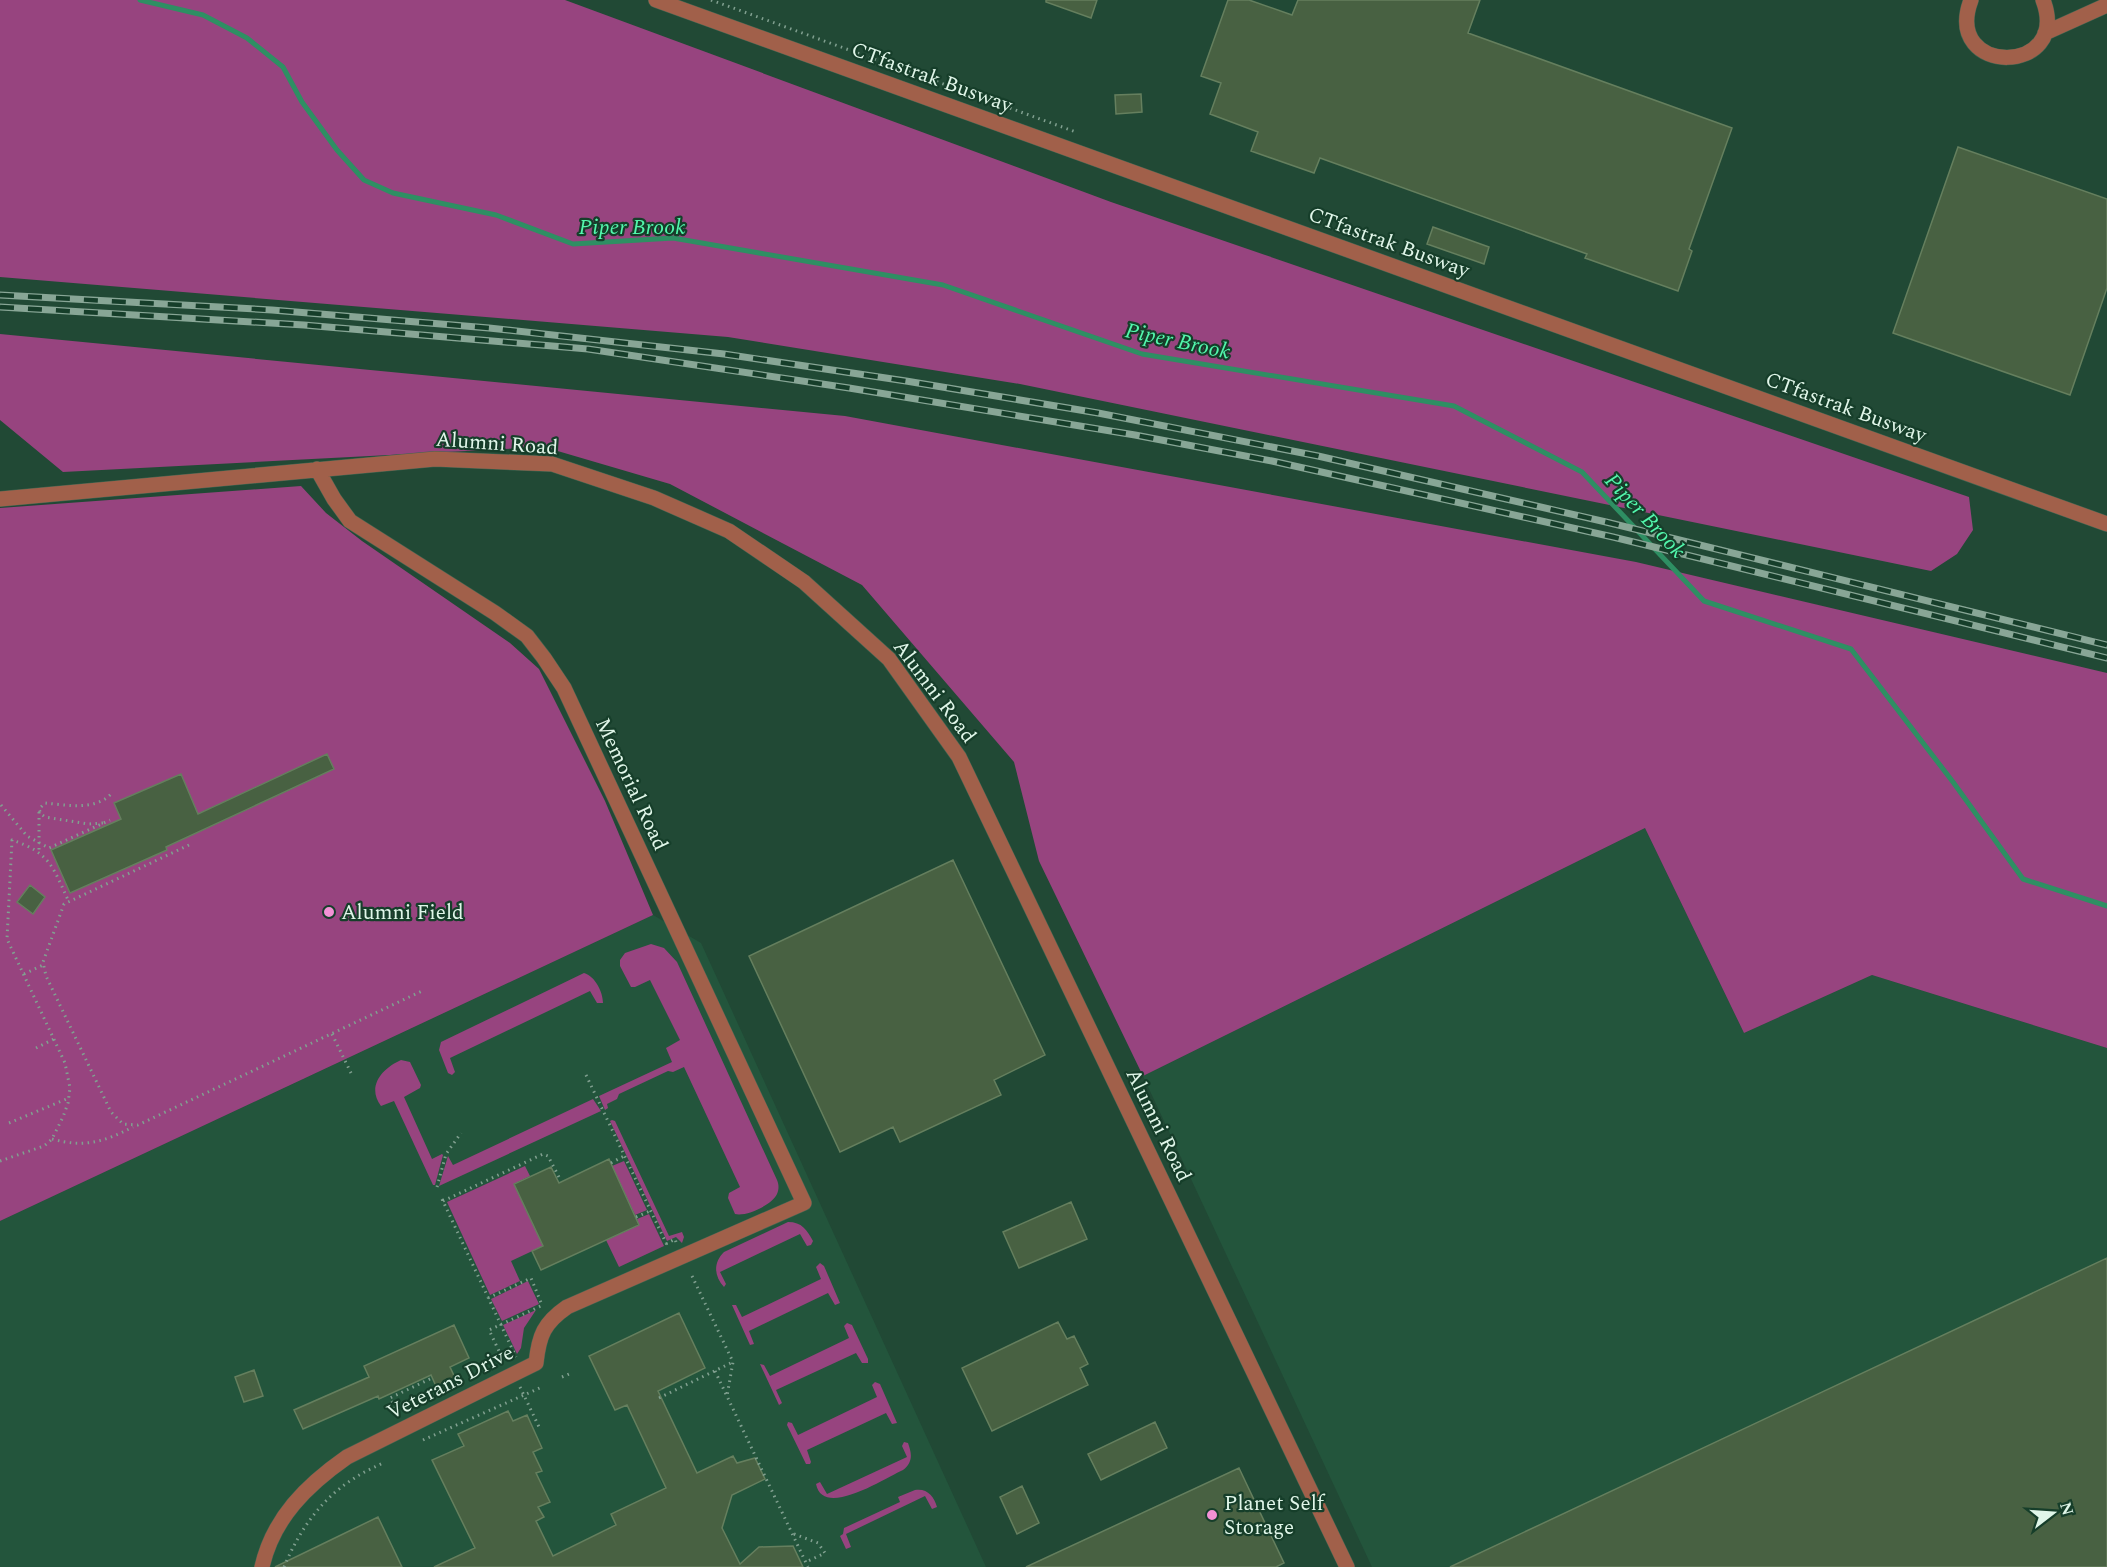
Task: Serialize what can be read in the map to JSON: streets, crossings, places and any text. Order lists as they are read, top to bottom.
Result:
{
  "streets": {
    "street": [
      "CTfastrak Busway",
      "Alumni Road",
      "Memorial Road",
      "Veterans Drive"
    ]
  },
  "crossings": [
    ["Alumni Road", "Memorial Road"],
    ["Memorial Road", "Veterans Drive"]
  ],
  "water": ["Piper Brook"],
  "places": ["Alumni Field", "Planet Self Storage"],
  "north": "right"
}
